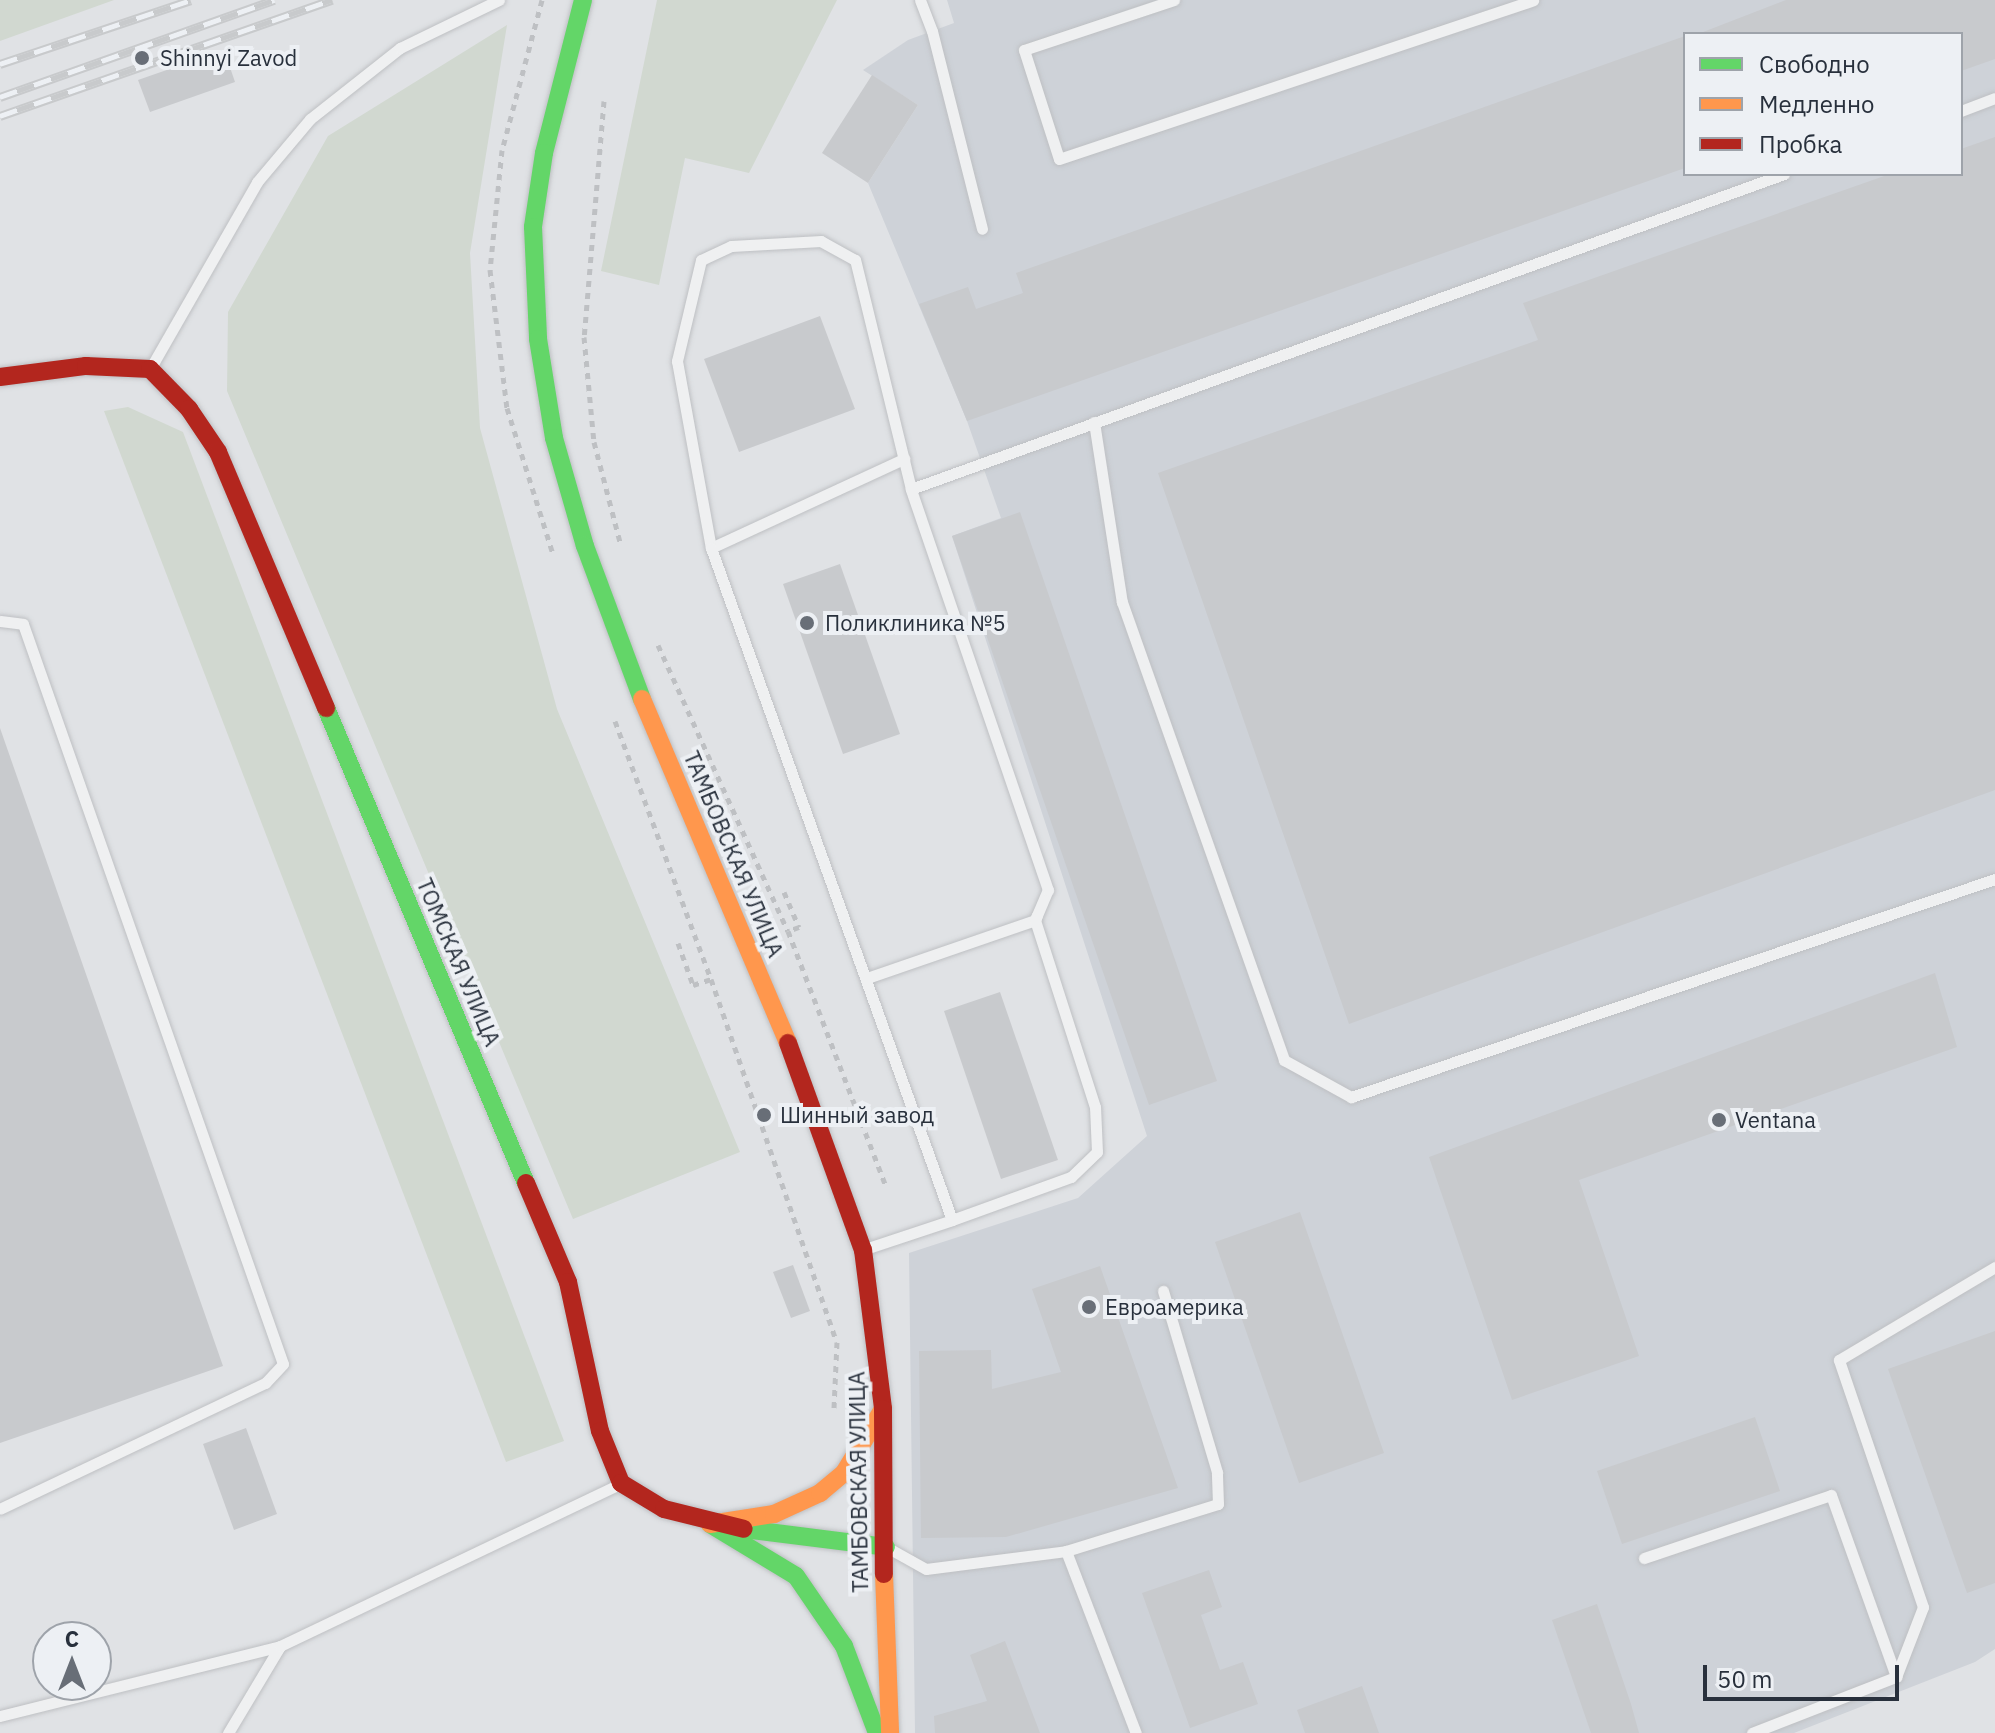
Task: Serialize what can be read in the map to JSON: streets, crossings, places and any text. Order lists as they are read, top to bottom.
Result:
{
  "streets": {
    "main road": ["ТАМБОВСКАЯ УЛИЦА", "ТОМСКАЯ УЛИЦА"]
  },
  "places": [
    "Shinnyi Zavod",
    "Поликлиника №5",
    "Шинный завод",
    "Ventana",
    "Евроамерика"
  ],
  "legend": ["Свободно", "Медленно", "Пробка"],
  "scale_bar": "50 m",
  "north": "top"
}
